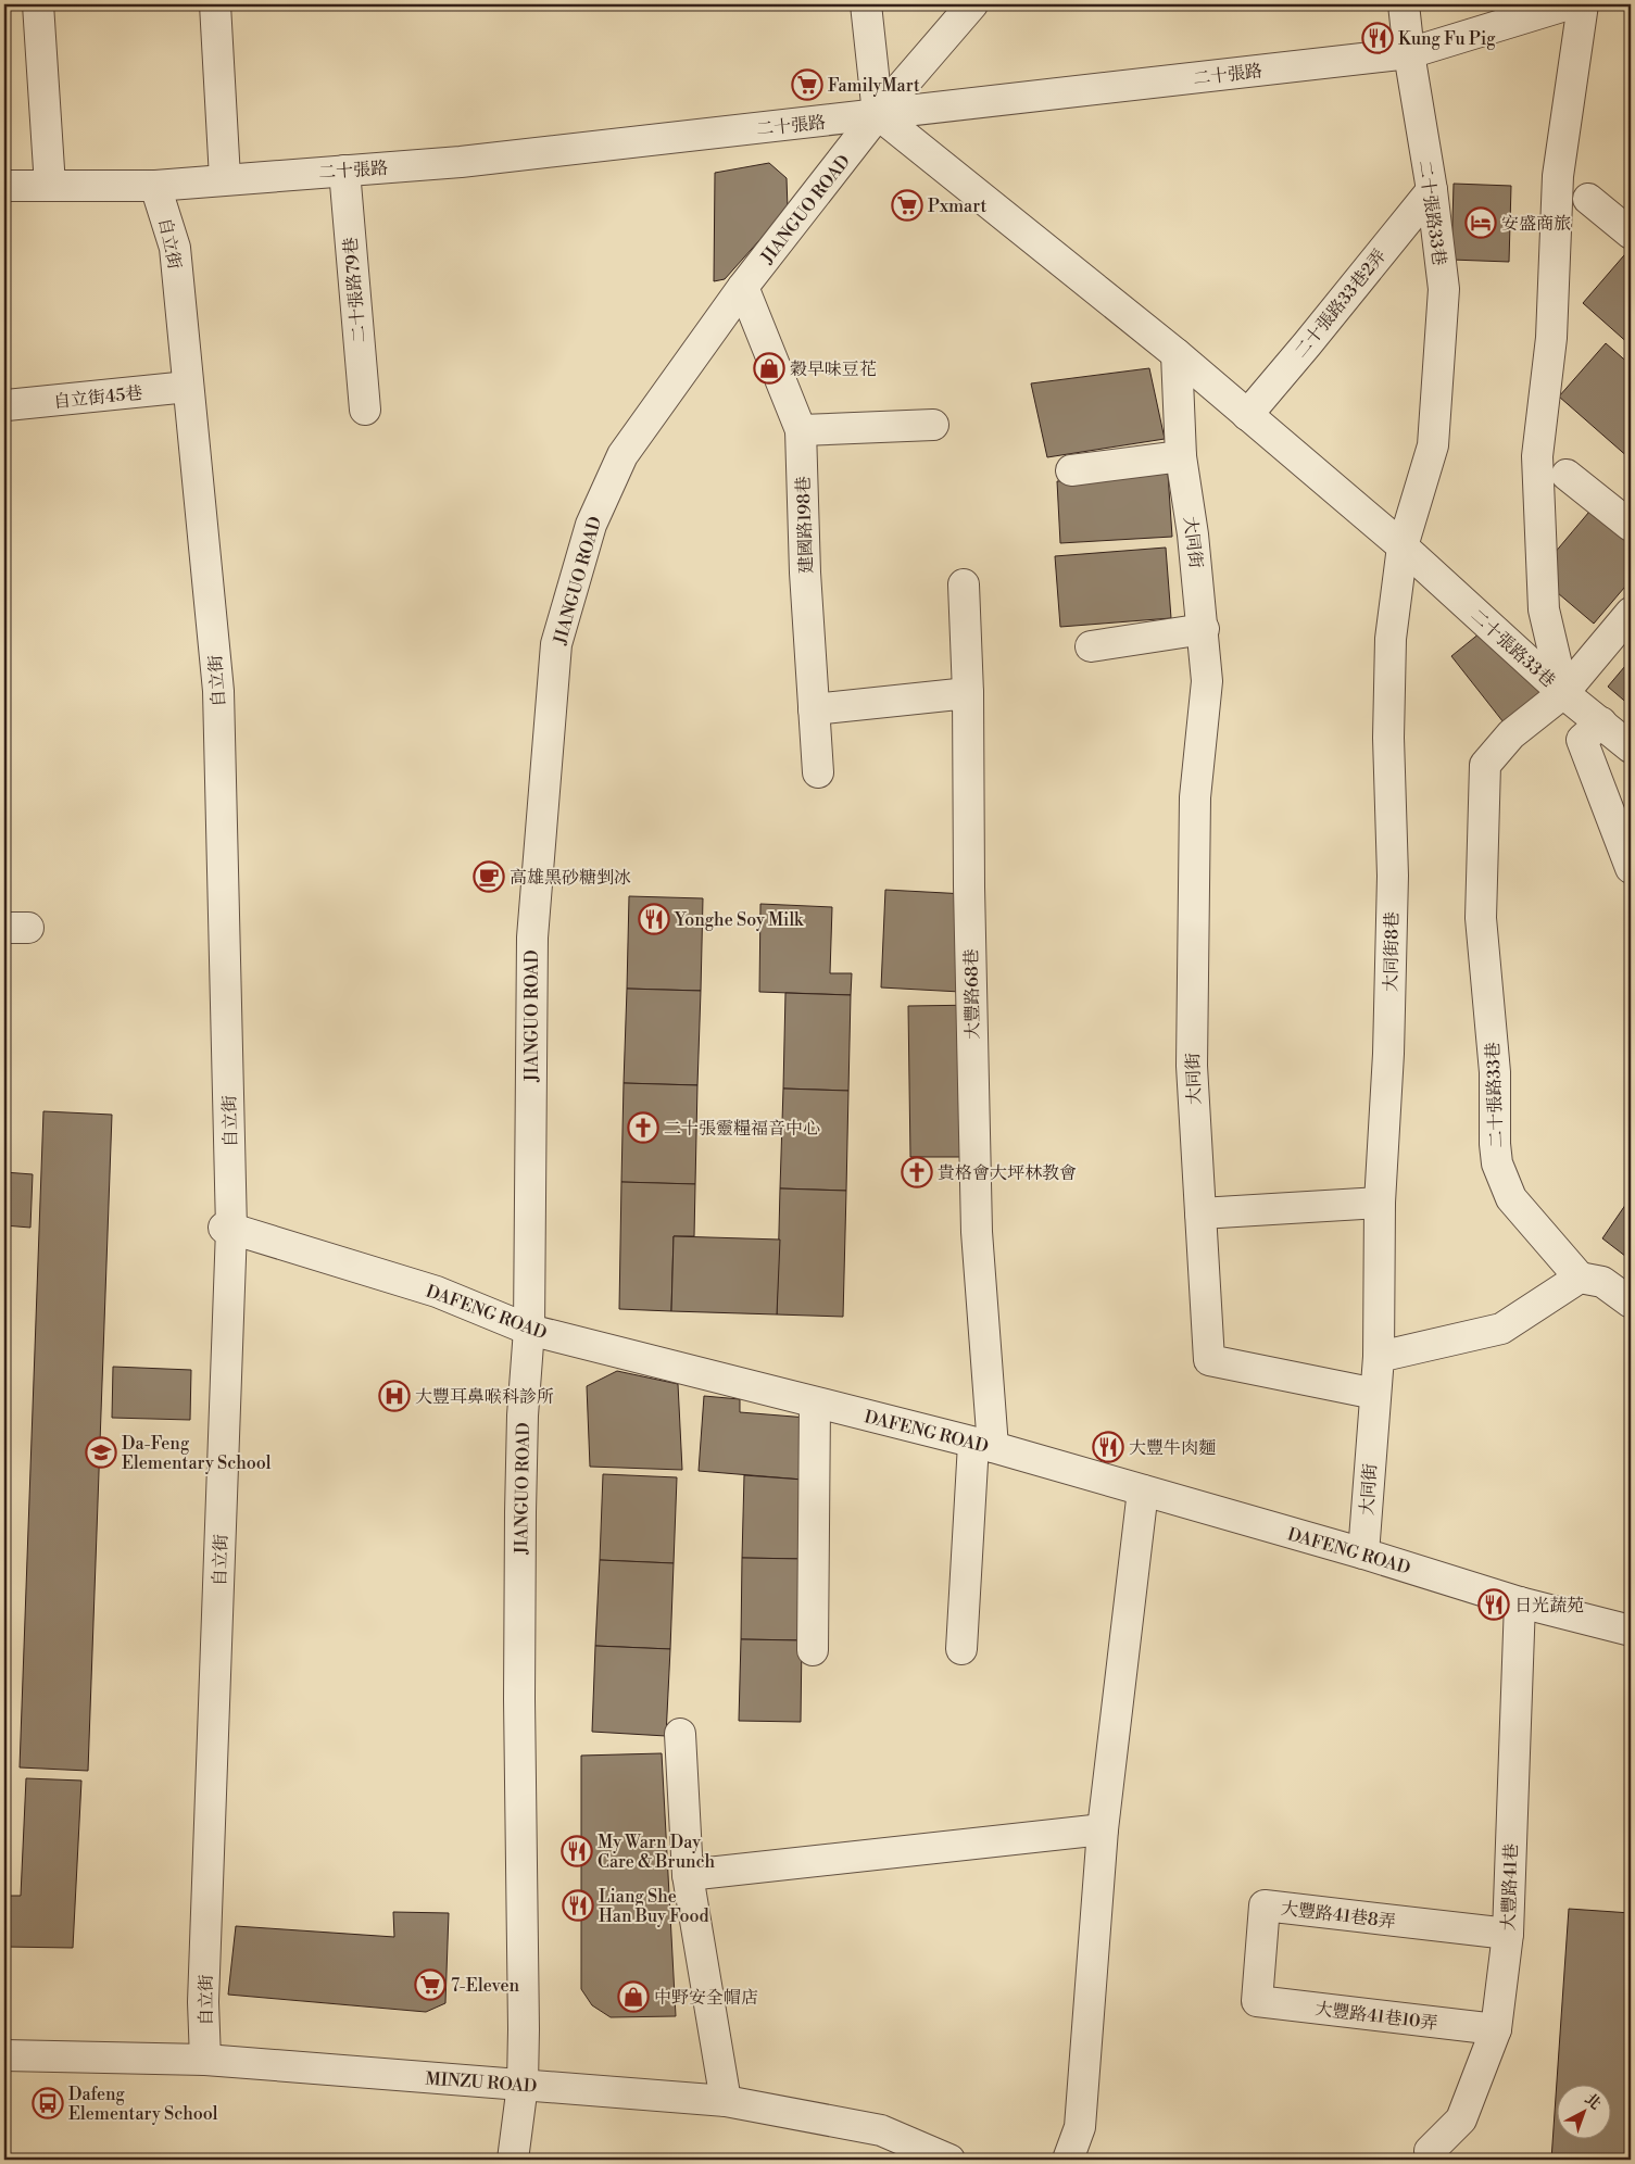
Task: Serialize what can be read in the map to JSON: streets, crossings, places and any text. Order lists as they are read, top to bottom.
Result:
{
  "streets": {
    "street": [
      "二十張路",
      "JIANGUO ROAD",
      "二十張路33巷",
      "自立街",
      "二十張路79巷",
      "二十張路33巷2弄",
      "自立街45巷",
      "建國路198巷",
      "大同街",
      "大同街8巷",
      "大豐路68巷",
      "DAFENG ROAD",
      "大豐路41巷",
      "大豐路41巷8弄",
      "大豐路41巷10弄",
      "MINZU ROAD"
    ]
  },
  "crossings": [
    ["二十張路", "JIANGUO ROAD"],
    ["二十張路", "二十張路33巷"],
    ["二十張路", "自立街"],
    ["二十張路", "二十張路79巷"],
    ["JIANGUO ROAD", "建國路198巷"],
    ["JIANGUO ROAD", "DAFENG ROAD"],
    ["JIANGUO ROAD", "MINZU ROAD"],
    ["二十張路33巷", "二十張路33巷2弄"],
    ["二十張路33巷", "大同街8巷"],
    ["自立街", "自立街45巷"],
    ["自立街", "DAFENG ROAD"],
    ["自立街", "MINZU ROAD"],
    ["大同街", "大同街8巷"],
    ["大同街", "DAFENG ROAD"],
    ["大豐路68巷", "DAFENG ROAD"],
    ["DAFENG ROAD", "大豐路41巷"],
    ["大豐路41巷", "大豐路41巷8弄"],
    ["大豐路41巷", "大豐路41巷10弄"],
    ["大豐路41巷8弄", "大豐路41巷10弄"]
  ],
  "places": {
    "restaurant": [
      "Kung Fu Pig",
      "Yonghe Soy Milk",
      "大豐牛肉麵",
      "日光蔬苑",
      "My Warn Day Care & Brunch",
      "Liang She Han Buy Food"
    ],
    "supermarket": ["FamilyMart", "Pxmart", "7-Eleven"],
    "hotel": ["安盛商旅"],
    "shop": ["穀早味豆花", "中野安全帽店"],
    "cafe": ["高雄黑砂糖剉冰"],
    "church": ["二十張靈糧福音中心", "貴格會大坪林教會"],
    "hospital": ["大豐耳鼻喉科診所"],
    "school or university": ["Da-Feng Elementary School"],
    "bus stop": ["Dafeng Elementary School"]
  },
  "north": "top right"
}
